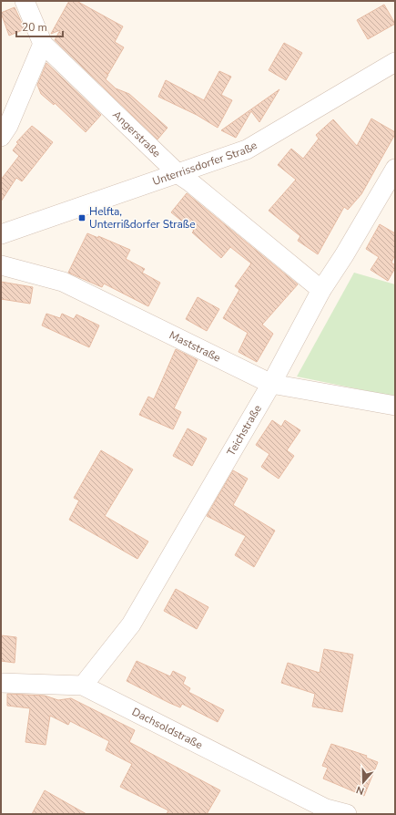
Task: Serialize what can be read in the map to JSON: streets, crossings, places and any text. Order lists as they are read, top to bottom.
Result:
{
  "streets": {
    "street": [
      "Angerstraße",
      "Unterrissdorfer Straße",
      "Maststraße",
      "Teichstraße",
      "Dachsoldstraße"
    ]
  },
  "crossings": [
    ["Angerstraße", "Unterrissdorfer Straße"],
    ["Angerstraße", "Teichstraße"],
    ["Maststraße", "Teichstraße"],
    ["Teichstraße", "Dachsoldstraße"]
  ],
  "places": {
    "transit": ["Helfta, Unterrißdorfer Straße"]
  },
  "scale_bar": "20 m",
  "north": "bottom"
}
